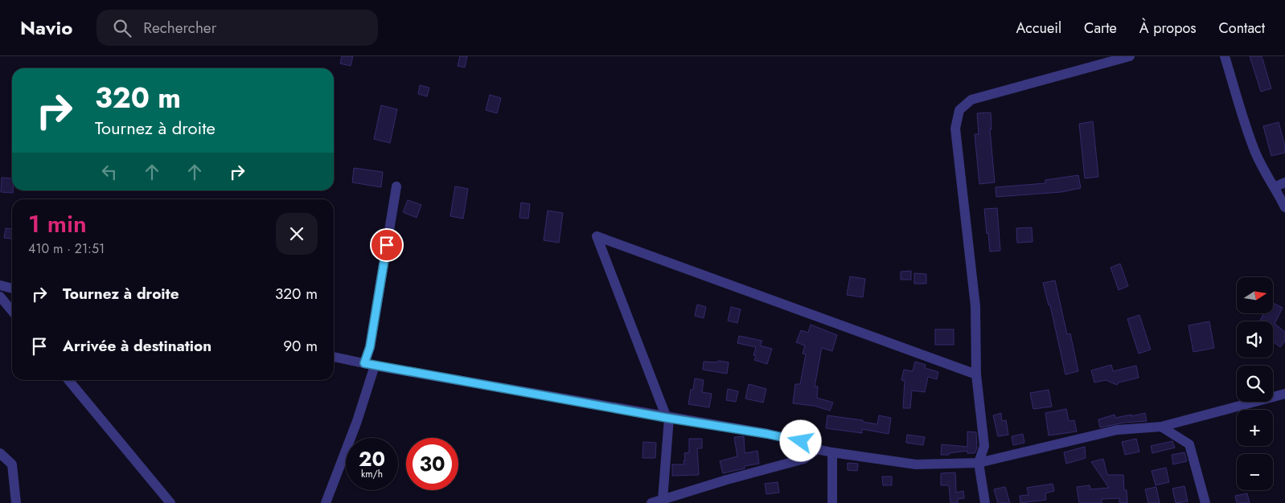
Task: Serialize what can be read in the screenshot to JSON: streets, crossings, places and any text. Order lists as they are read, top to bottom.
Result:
{
  "north": "right",
  "page": {
    "header": "Navio",
    "search": "Rechercher",
    "nav": [
      "Accueil",
      "Carte",
      "À propos",
      "Contact"
    ],
    "turn": ["320 m", "Tournez à droite"],
    "heading": ["1 min", "410 m · 21:51"],
    "list": [
      {
        "name": "Tournez à droite",
        "value": "320 m"
      },
      {
        "name": "Arrivée à destination",
        "value": "90 m"
      }
    ],
    "map_buttons": ["+", "−"],
    "speed": "20 km/h",
    "limit": "30"
  }
}
